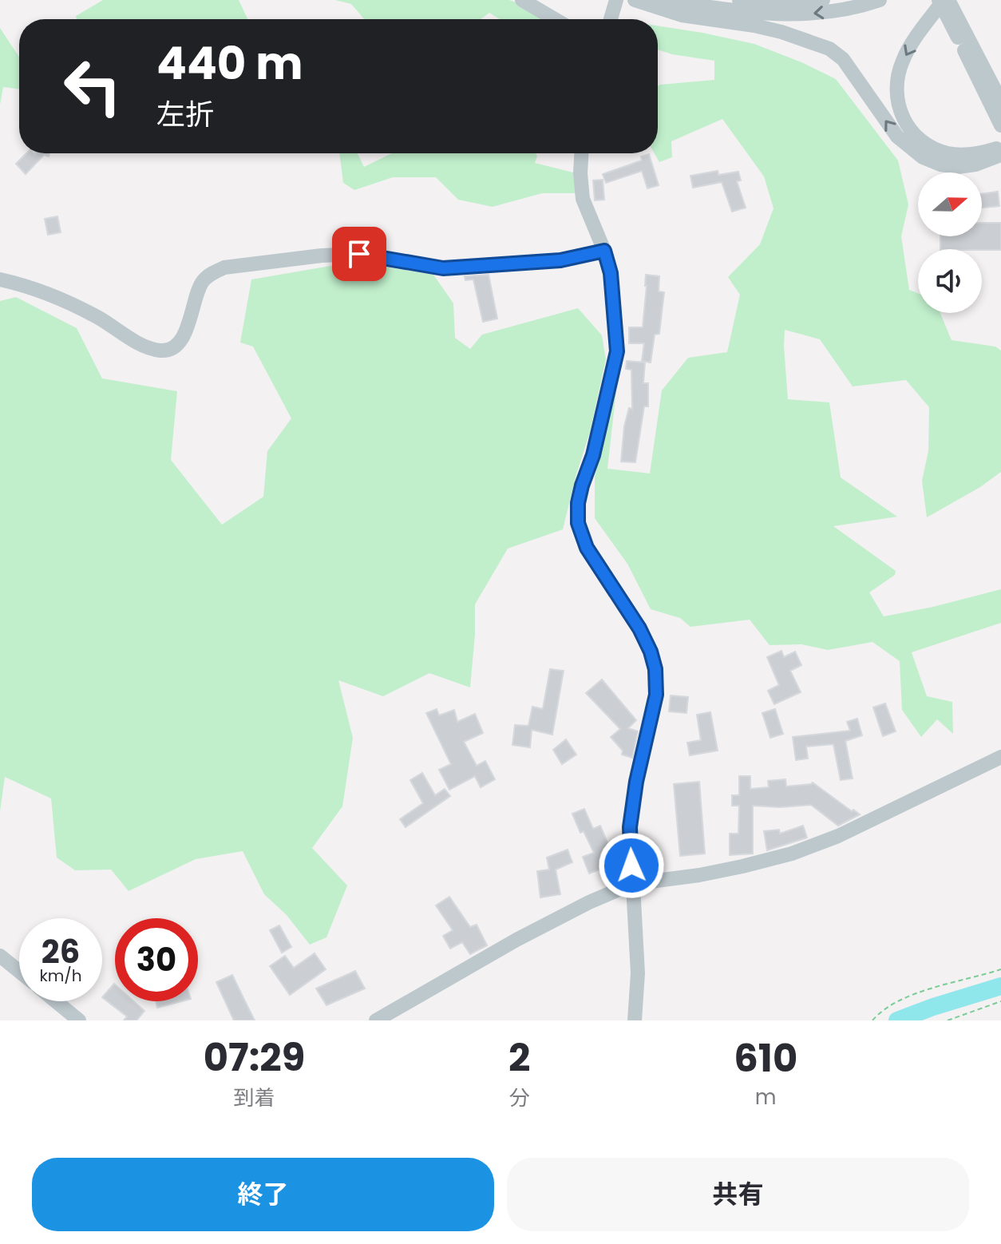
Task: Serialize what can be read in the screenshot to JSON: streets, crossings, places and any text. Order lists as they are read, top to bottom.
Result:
{
  "north": "right",
  "page": {
    "turn": ["440 m", "左折"],
    "speed": "26 km/h",
    "limit": "30",
    "eta": [
      "07:29",
      "到着",
      "2",
      "分",
      "610",
      "m"
    ],
    "buttons": ["終了", "共有"]
  }
}
